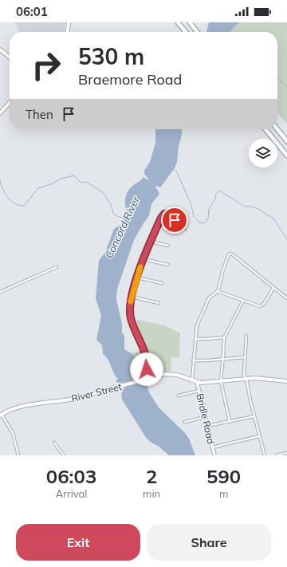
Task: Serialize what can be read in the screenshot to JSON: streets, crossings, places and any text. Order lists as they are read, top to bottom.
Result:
{
  "streets": {
    "main road": ["River Street"],
    "street": ["Bridle Road"]
  },
  "crossings": [
    ["River Street", "Bridle Road"]
  ],
  "water": ["Concord River"],
  "page": {
    "status": "06:01",
    "turn": ["530 m", "Braemore Road"],
    "then": "Then",
    "eta": [
      "06:03",
      "Arrival",
      "2",
      "min",
      "590",
      "m"
    ],
    "buttons": ["Exit", "Share"]
  }
}
